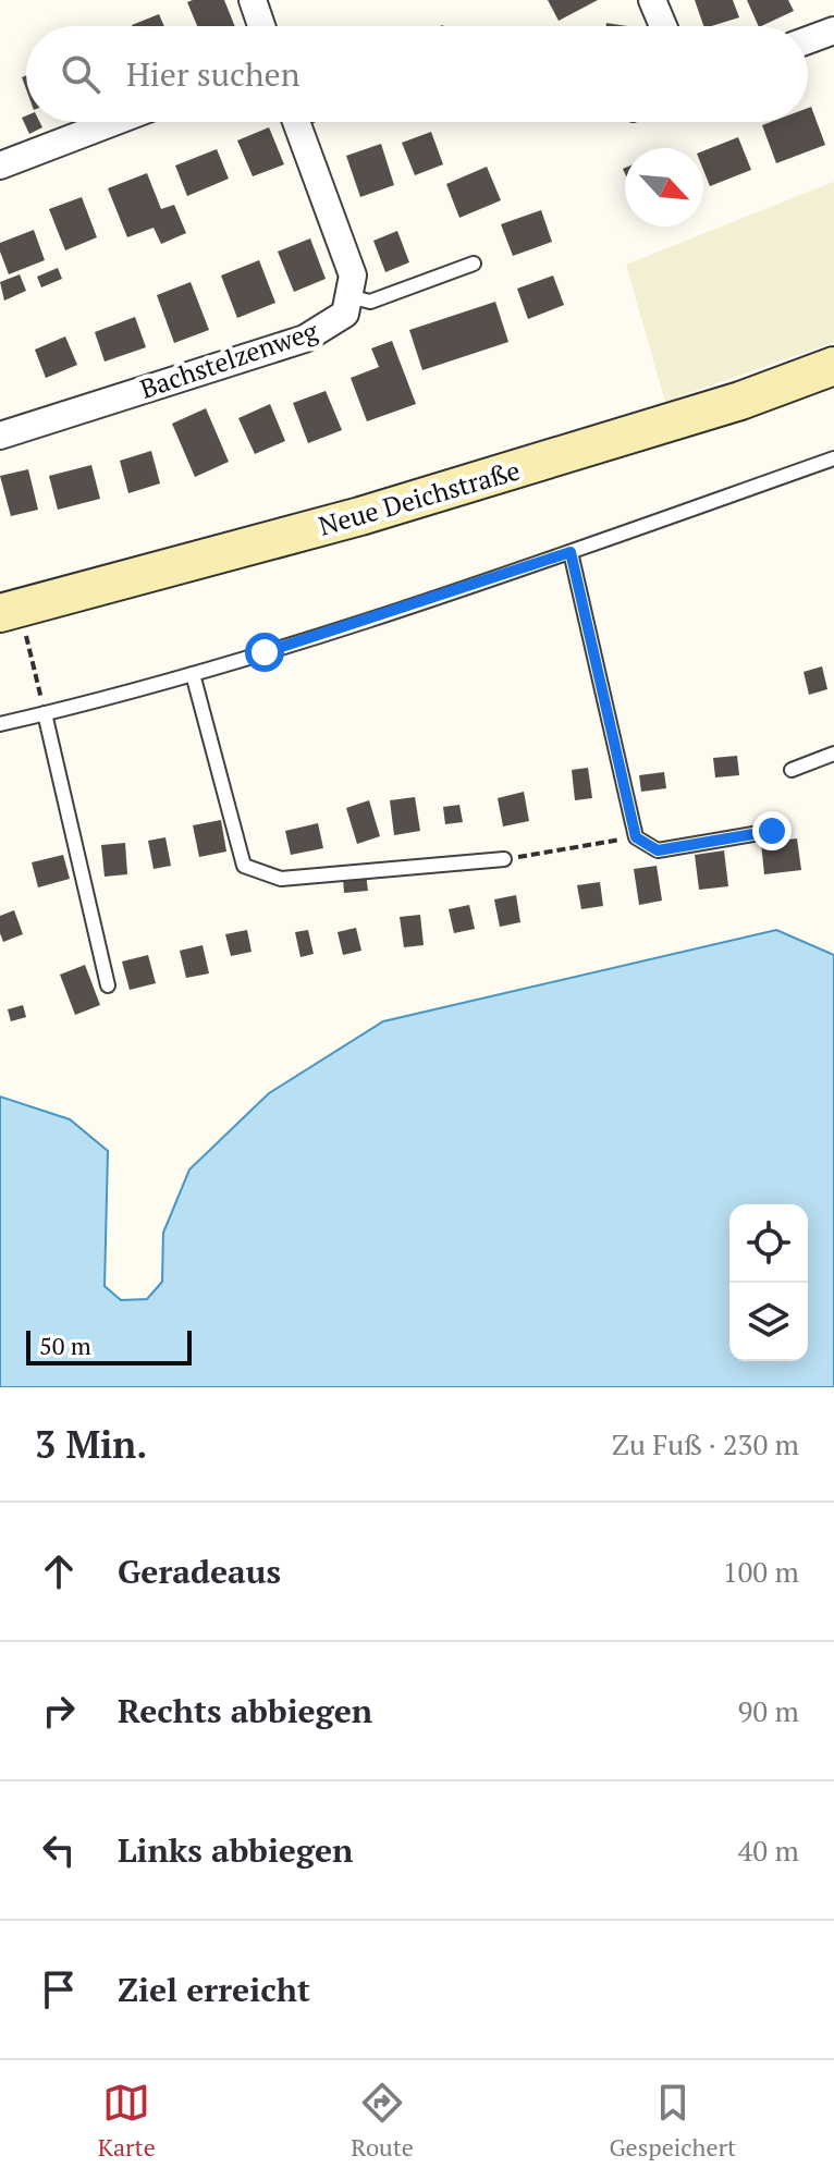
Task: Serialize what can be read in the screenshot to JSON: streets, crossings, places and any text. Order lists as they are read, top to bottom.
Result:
{
  "streets": {
    "street": ["Bachstelzenweg", "Neue Deichstraße"]
  },
  "scale_bar": "50 m",
  "north": "bottom right",
  "page": {
    "search": "Hier suchen",
    "scale": "50 m",
    "heading": ["3 Min.", "Zu Fuß · 230 m"],
    "list": [
      ["Geradeaus", "100 m"],
      ["Rechts abbiegen", "90 m"],
      ["Links abbiegen", "40 m"],
      "Ziel erreicht"
    ],
    "nav": ["Karte", "Route", "Gespeichert"]
  }
}
